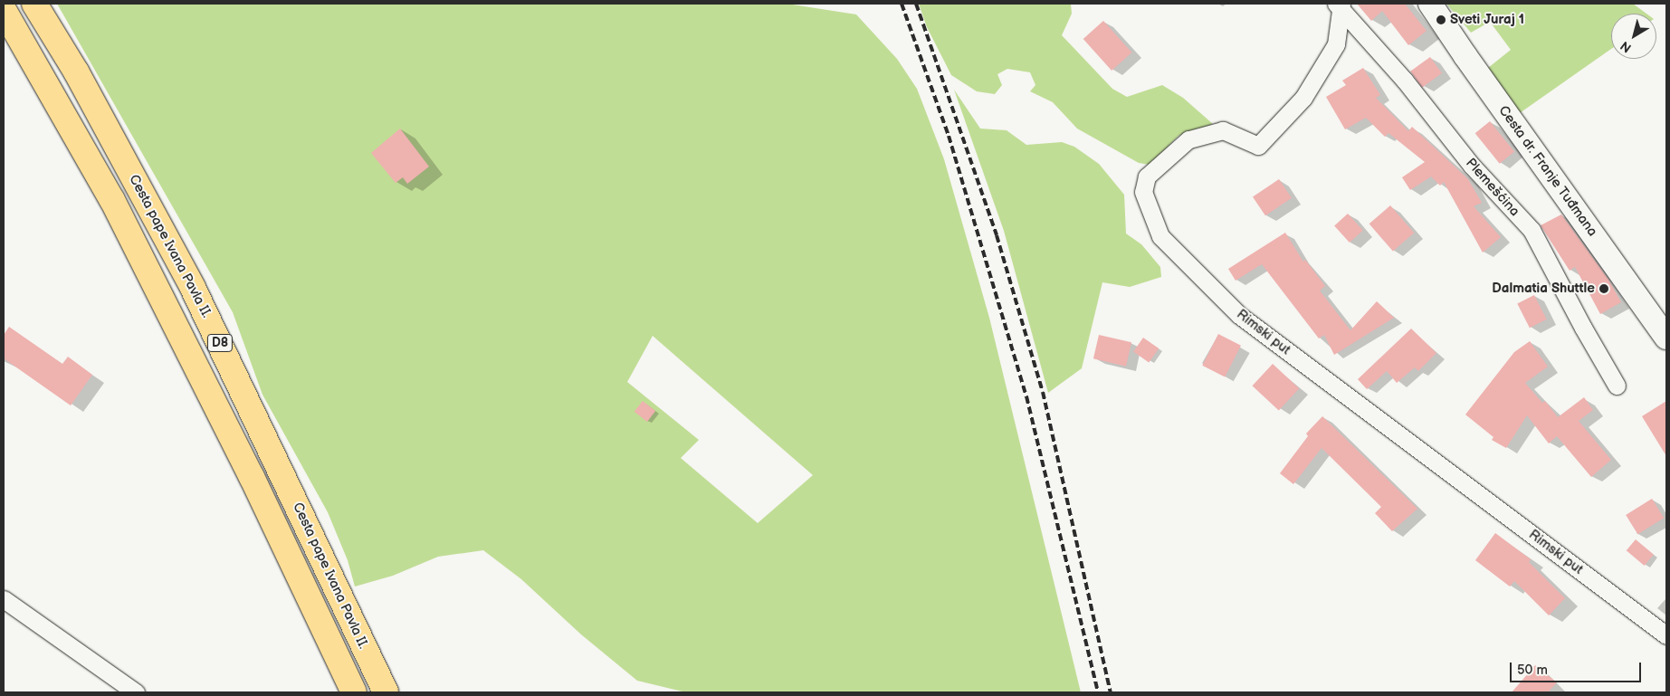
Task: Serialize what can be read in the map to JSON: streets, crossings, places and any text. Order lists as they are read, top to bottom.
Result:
{
  "streets": {
    "main road": ["Cesta dr. Franje Tuđmana", "Cesta pape Ivana Pavla II.", "D8"],
    "street": ["Plemešćina", "Rimski put"]
  },
  "crossings": [
    ["Plemešćina", "Rimski put"]
  ],
  "places": ["Sveti Juraj 1", "Dalmatia Shuttle"],
  "scale_bar": "50 m",
  "north": "bottom left"
}
